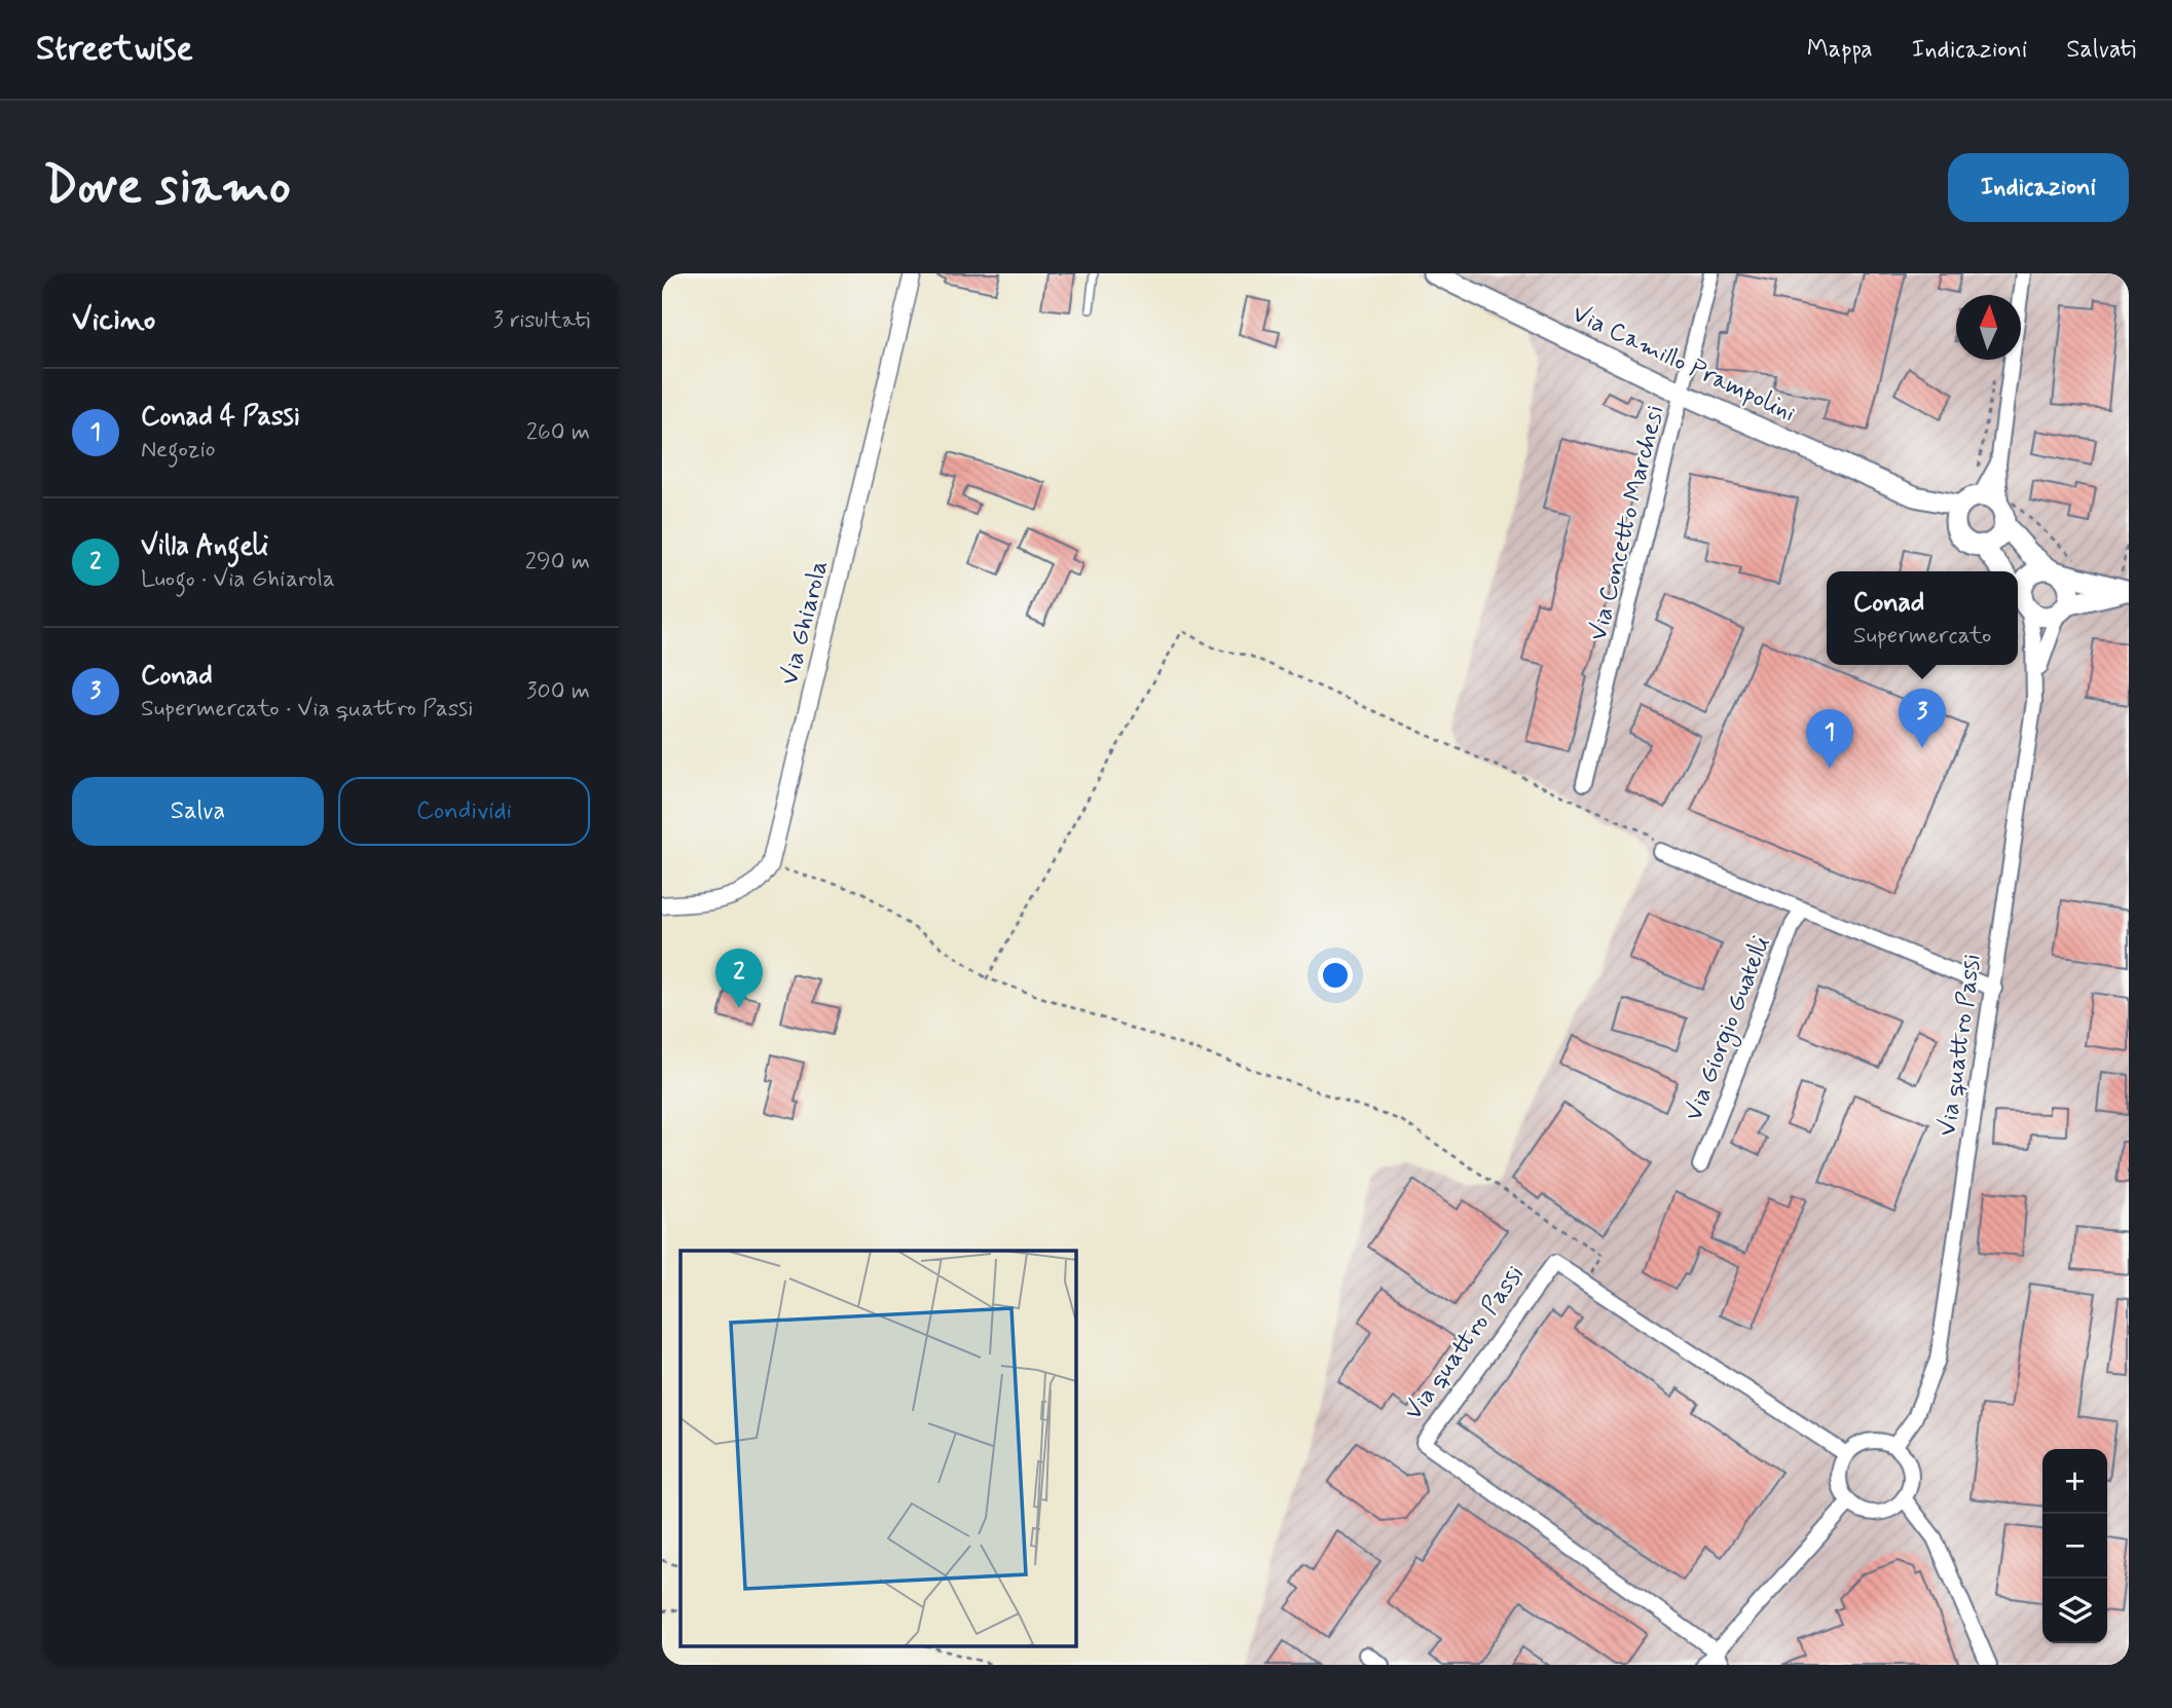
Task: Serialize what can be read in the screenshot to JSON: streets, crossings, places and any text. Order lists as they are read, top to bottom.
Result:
{
  "streets": {
    "main road": ["Via Camillo Prampolini"],
    "street": [
      "Via Concetto Marchesi",
      "Via Ghiarola",
      "Via Giorgio Guatelli",
      "Via quattro Passi"
    ]
  },
  "crossings": [
    ["Via Camillo Prampolini", "Via Concetto Marchesi"]
  ],
  "north": "top",
  "page": {
    "header": "Streetwise",
    "nav": ["Mappa", "Indicazioni", "Salvati"],
    "buttons": [
      "Indicazioni",
      ["Salva", "Condividi"]
    ],
    "title": "Dove siamo",
    "heading": ["Vicino", "3 risultati"],
    "list": [
      {
        "mark": "1",
        "name": "Conad 4 Passi",
        "note": "Negozio",
        "value": "260 m"
      },
      {
        "mark": "2",
        "name": "Villa Angeli",
        "note": "Luogo · Via Ghiarola",
        "value": "290 m"
      },
      {
        "mark": "3",
        "name": "Conad",
        "note": "Supermercato · Via quattro Passi",
        "value": "300 m"
      }
    ],
    "popup": ["Conad", "Supermercato"],
    "pins": ["3", "1", "2"],
    "map_buttons": ["+", "−"]
  }
}
